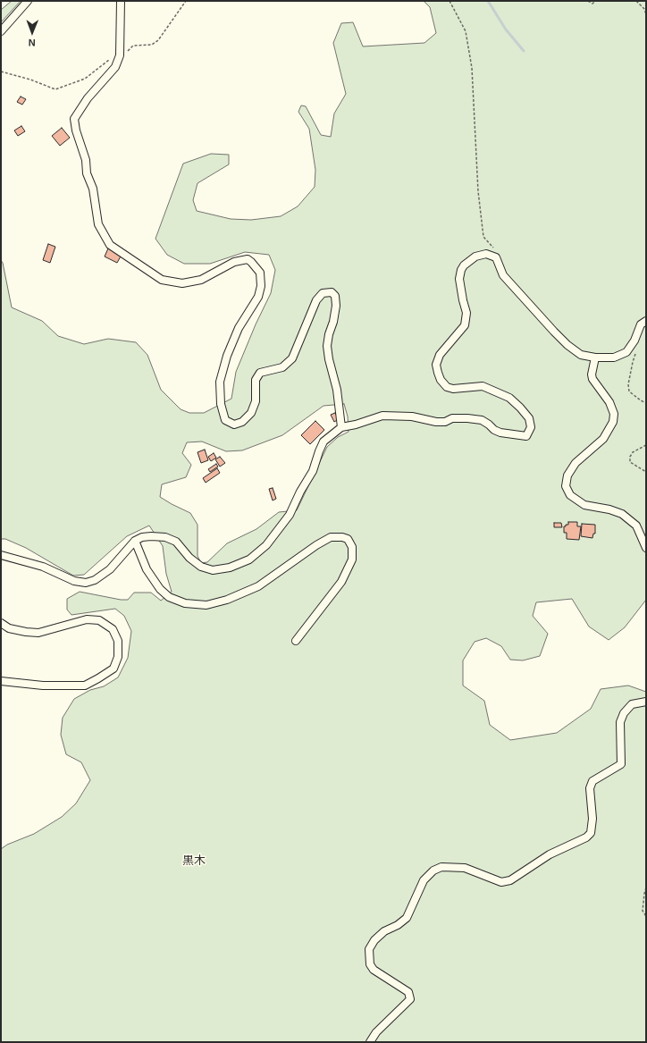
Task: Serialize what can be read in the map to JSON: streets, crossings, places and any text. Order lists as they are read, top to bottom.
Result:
{
  "districts": ["黒木"],
  "north": "bottom"
}
